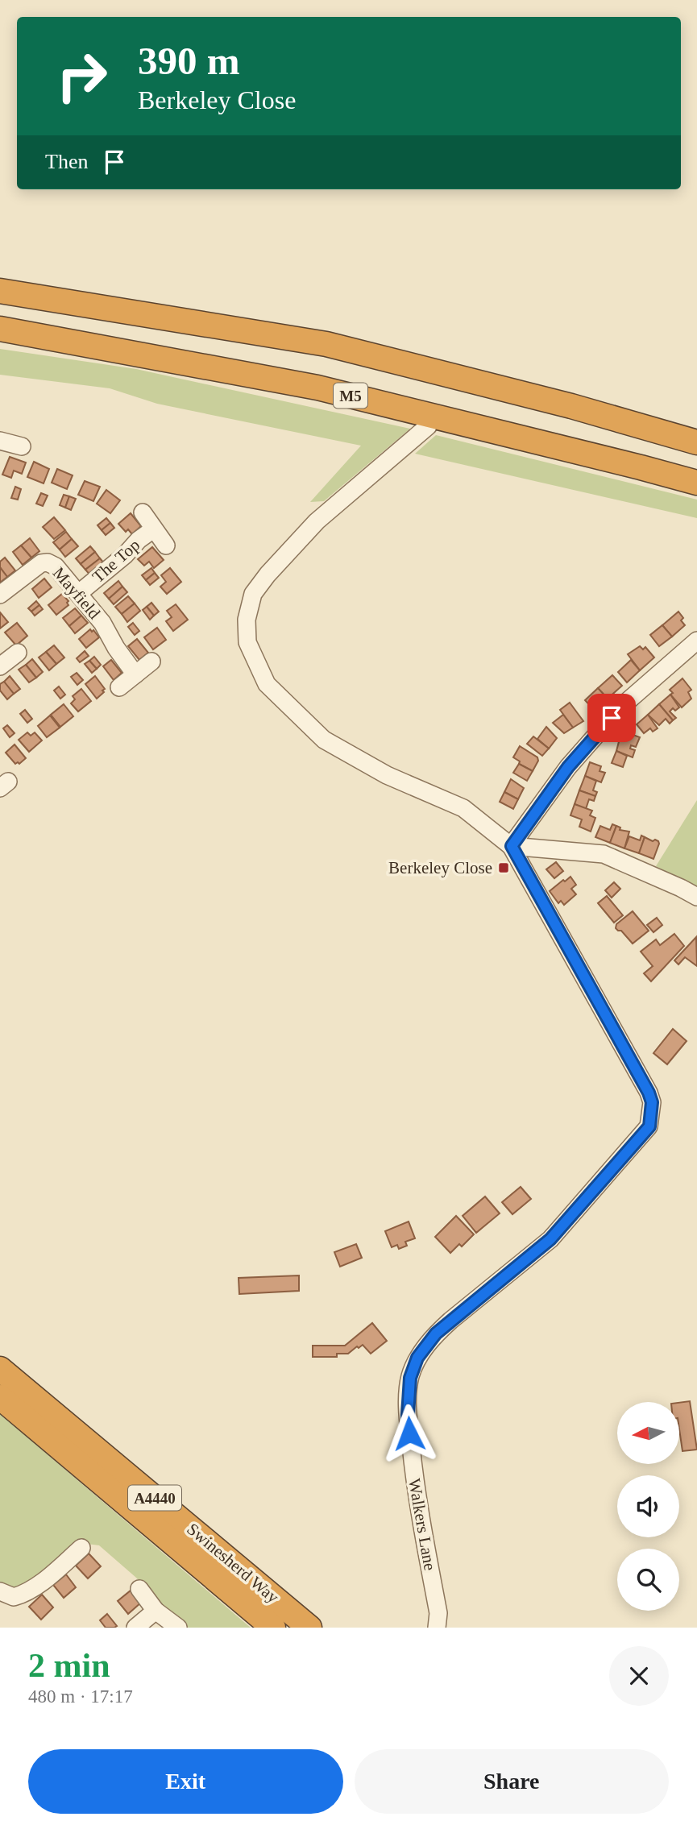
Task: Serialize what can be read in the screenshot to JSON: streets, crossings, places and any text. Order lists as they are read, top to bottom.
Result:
{
  "streets": {
    "highway": ["M5", "A4440", "Swinesherd Way"],
    "street": ["The Top", "Mayfield", "Walkers Lane"]
  },
  "crossings": [
    ["The Top", "Mayfield"]
  ],
  "places": {
    "transit": ["Berkeley Close"]
  },
  "north": "left",
  "page": {
    "turn": ["390 m", "Berkeley Close"],
    "then": "Then",
    "heading": ["2 min", "480 m · 17:17"],
    "buttons": ["Exit", "Share"]
  }
}
